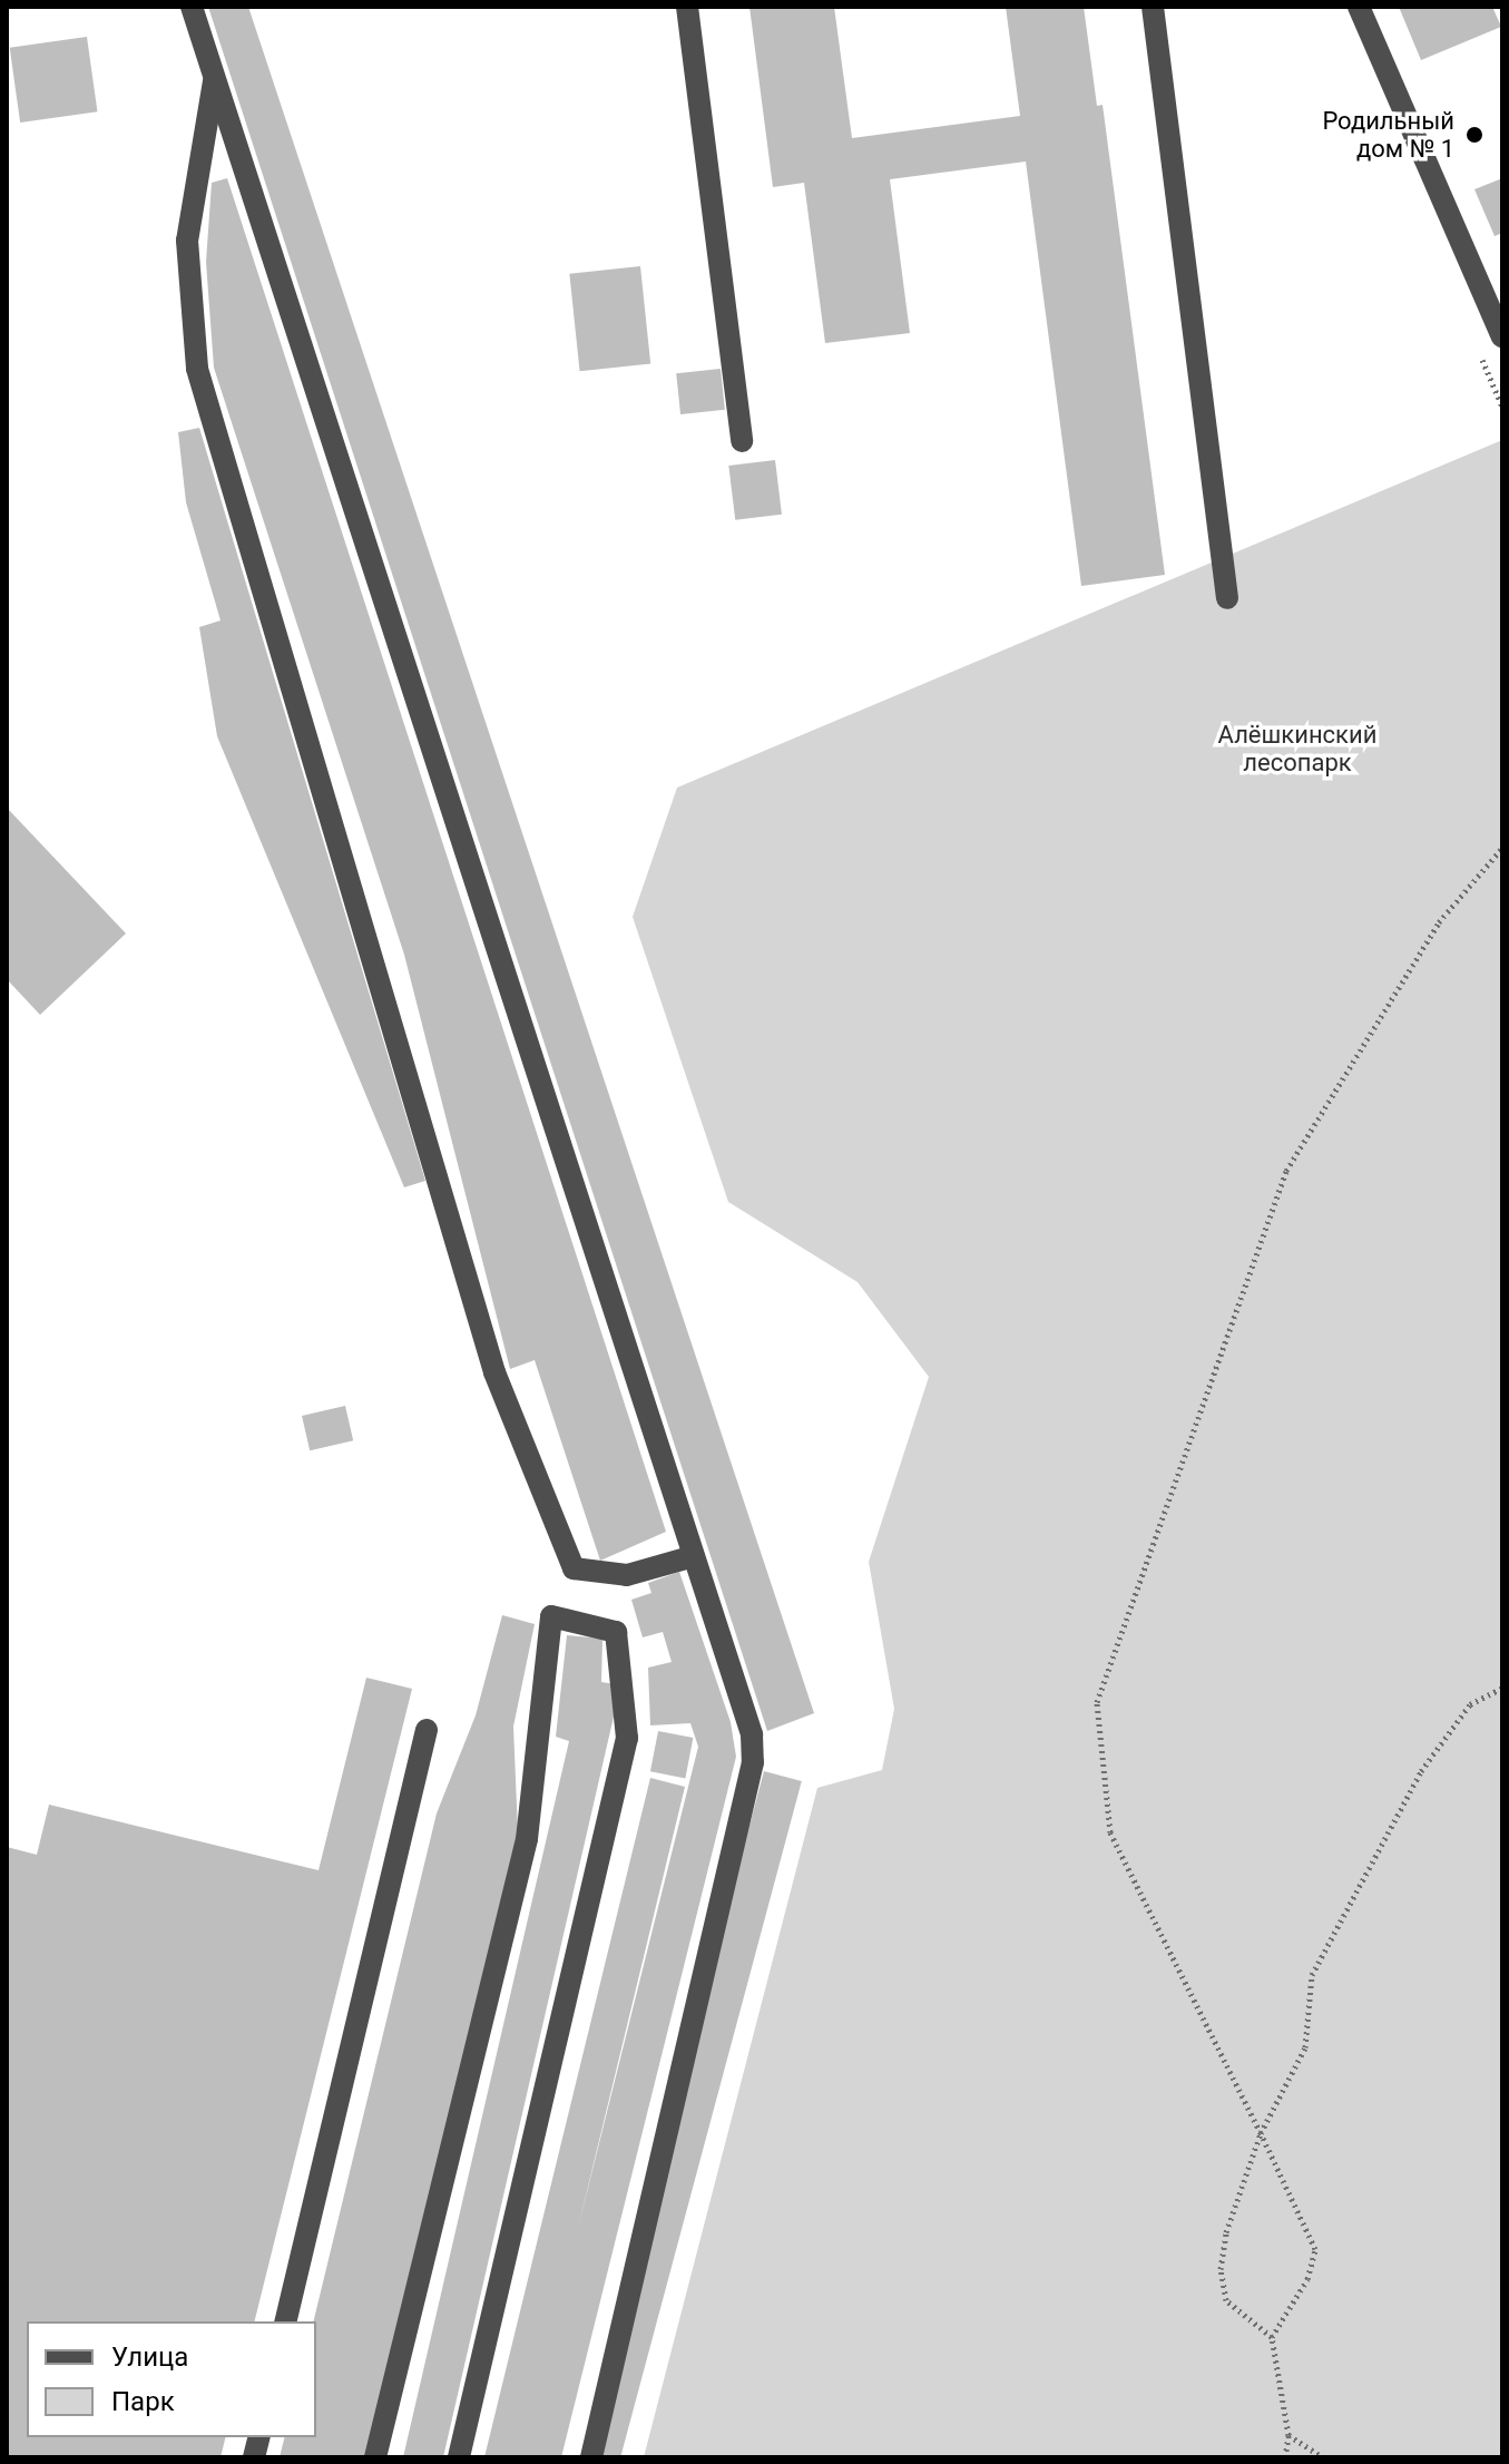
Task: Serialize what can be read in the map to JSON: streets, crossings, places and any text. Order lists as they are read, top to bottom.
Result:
{
  "parks": ["Алёшкинский лесопарк"],
  "places": ["Родильный дом № 1"],
  "legend": ["Улица", "Парк"]
}
